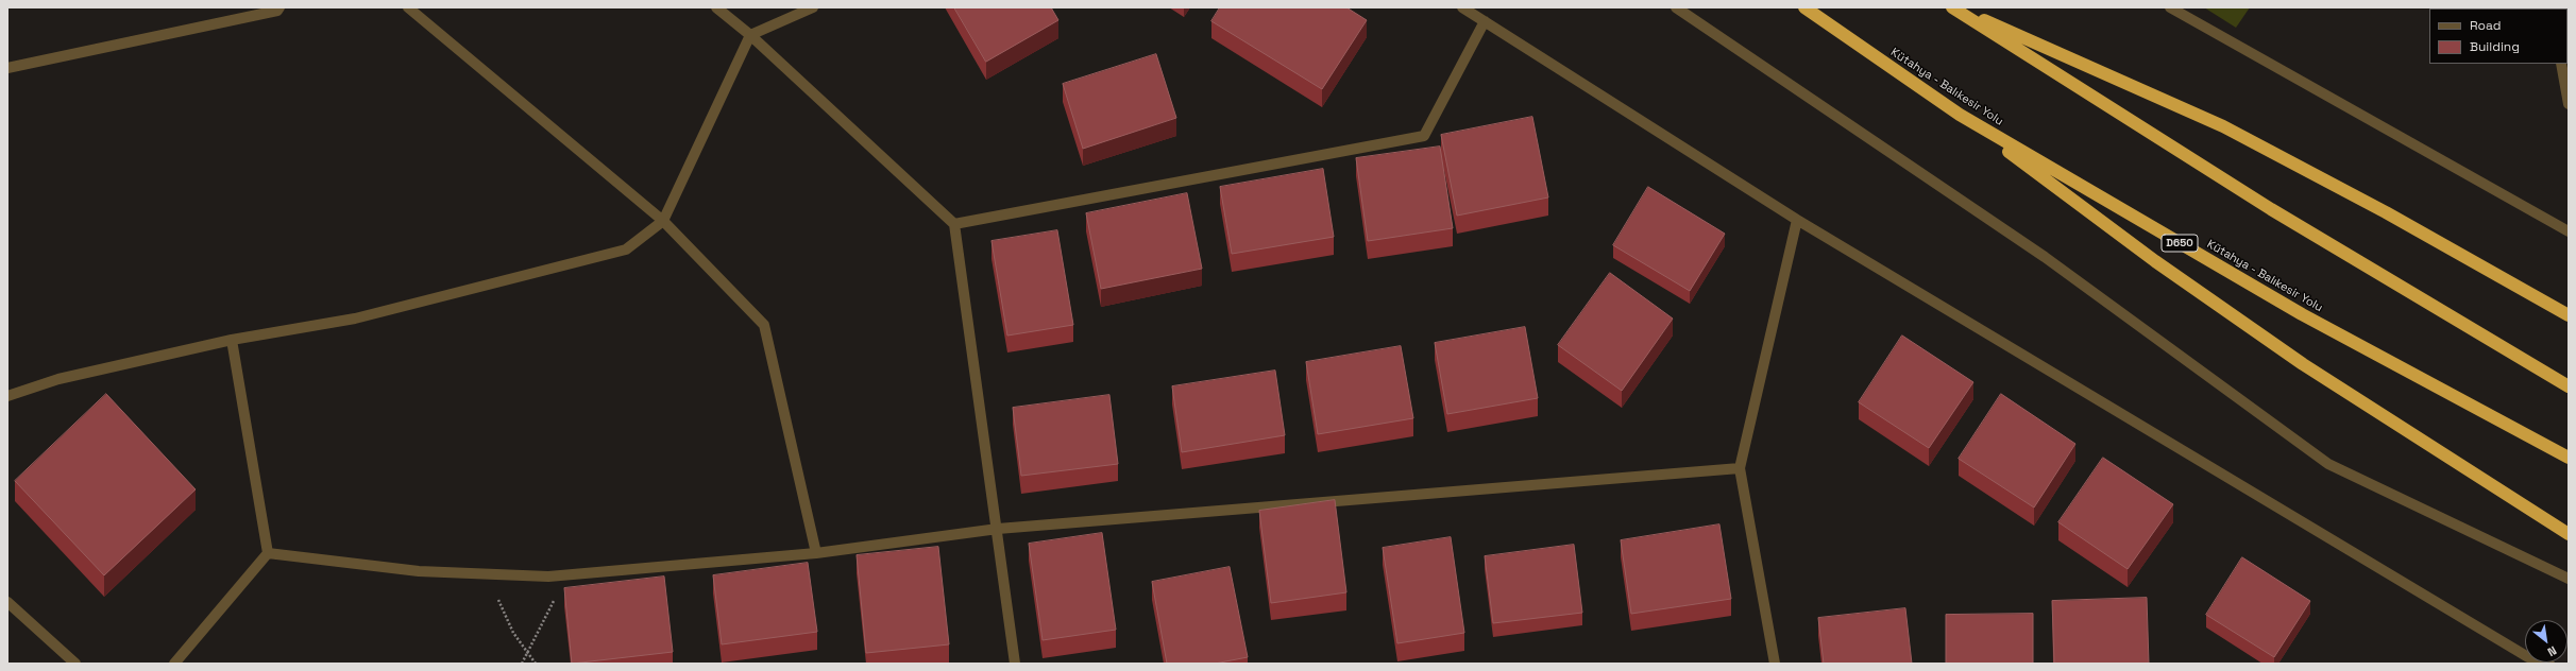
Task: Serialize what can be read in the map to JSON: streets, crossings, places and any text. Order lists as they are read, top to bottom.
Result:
{
  "streets": {
    "highway": ["Kütahya - Balıkesir Yolu", "D650"]
  },
  "legend": ["Road", "Building"],
  "north": "bottom right"
}
